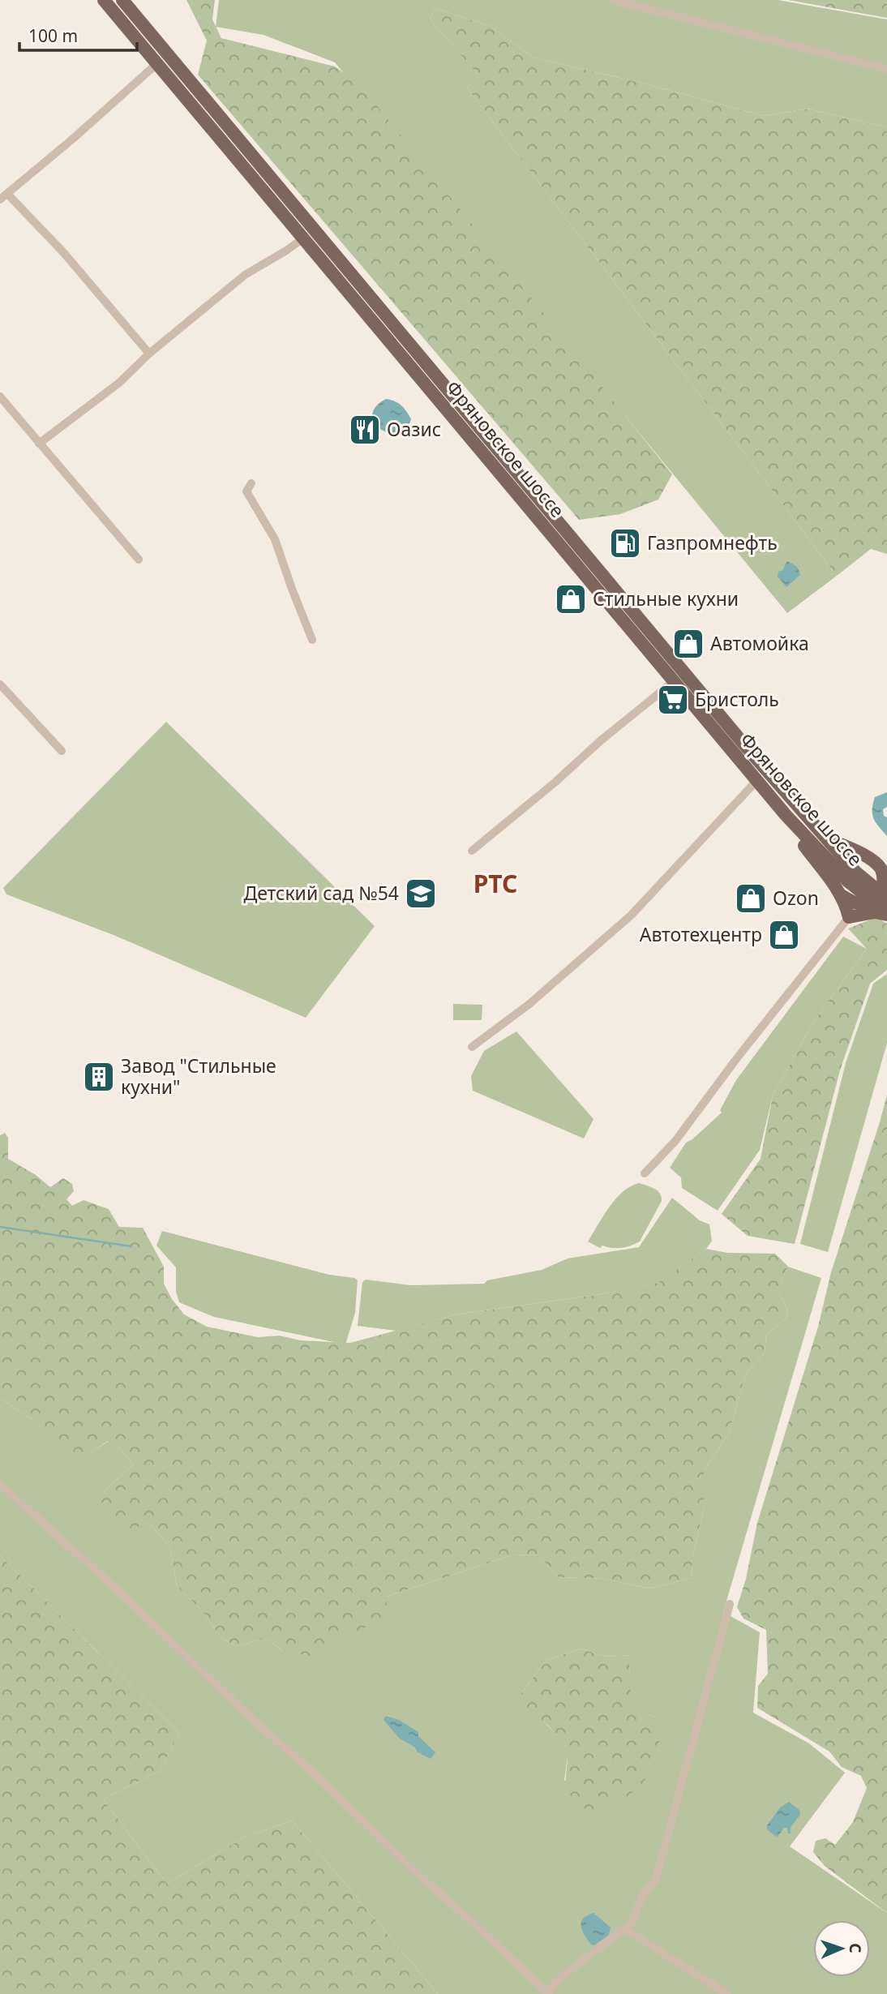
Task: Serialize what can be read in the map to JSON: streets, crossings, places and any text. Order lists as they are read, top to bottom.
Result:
{
  "streets": {
    "main road": ["Фряновское шоссе"]
  },
  "districts": ["РТС"],
  "places": {
    "restaurant": ["Оазис"],
    "fuel station": ["Газпромнефть"],
    "shop": [
      "Стильные кухни",
      "Автомойка",
      "Ozon",
      "Автотехцентр"
    ],
    "supermarket": ["Бристоль"],
    "school or university": ["Детский сад №54"],
    "building": ["Завод \"Стильные кухни\""]
  },
  "scale_bar": "100 m",
  "north": "right"
}
